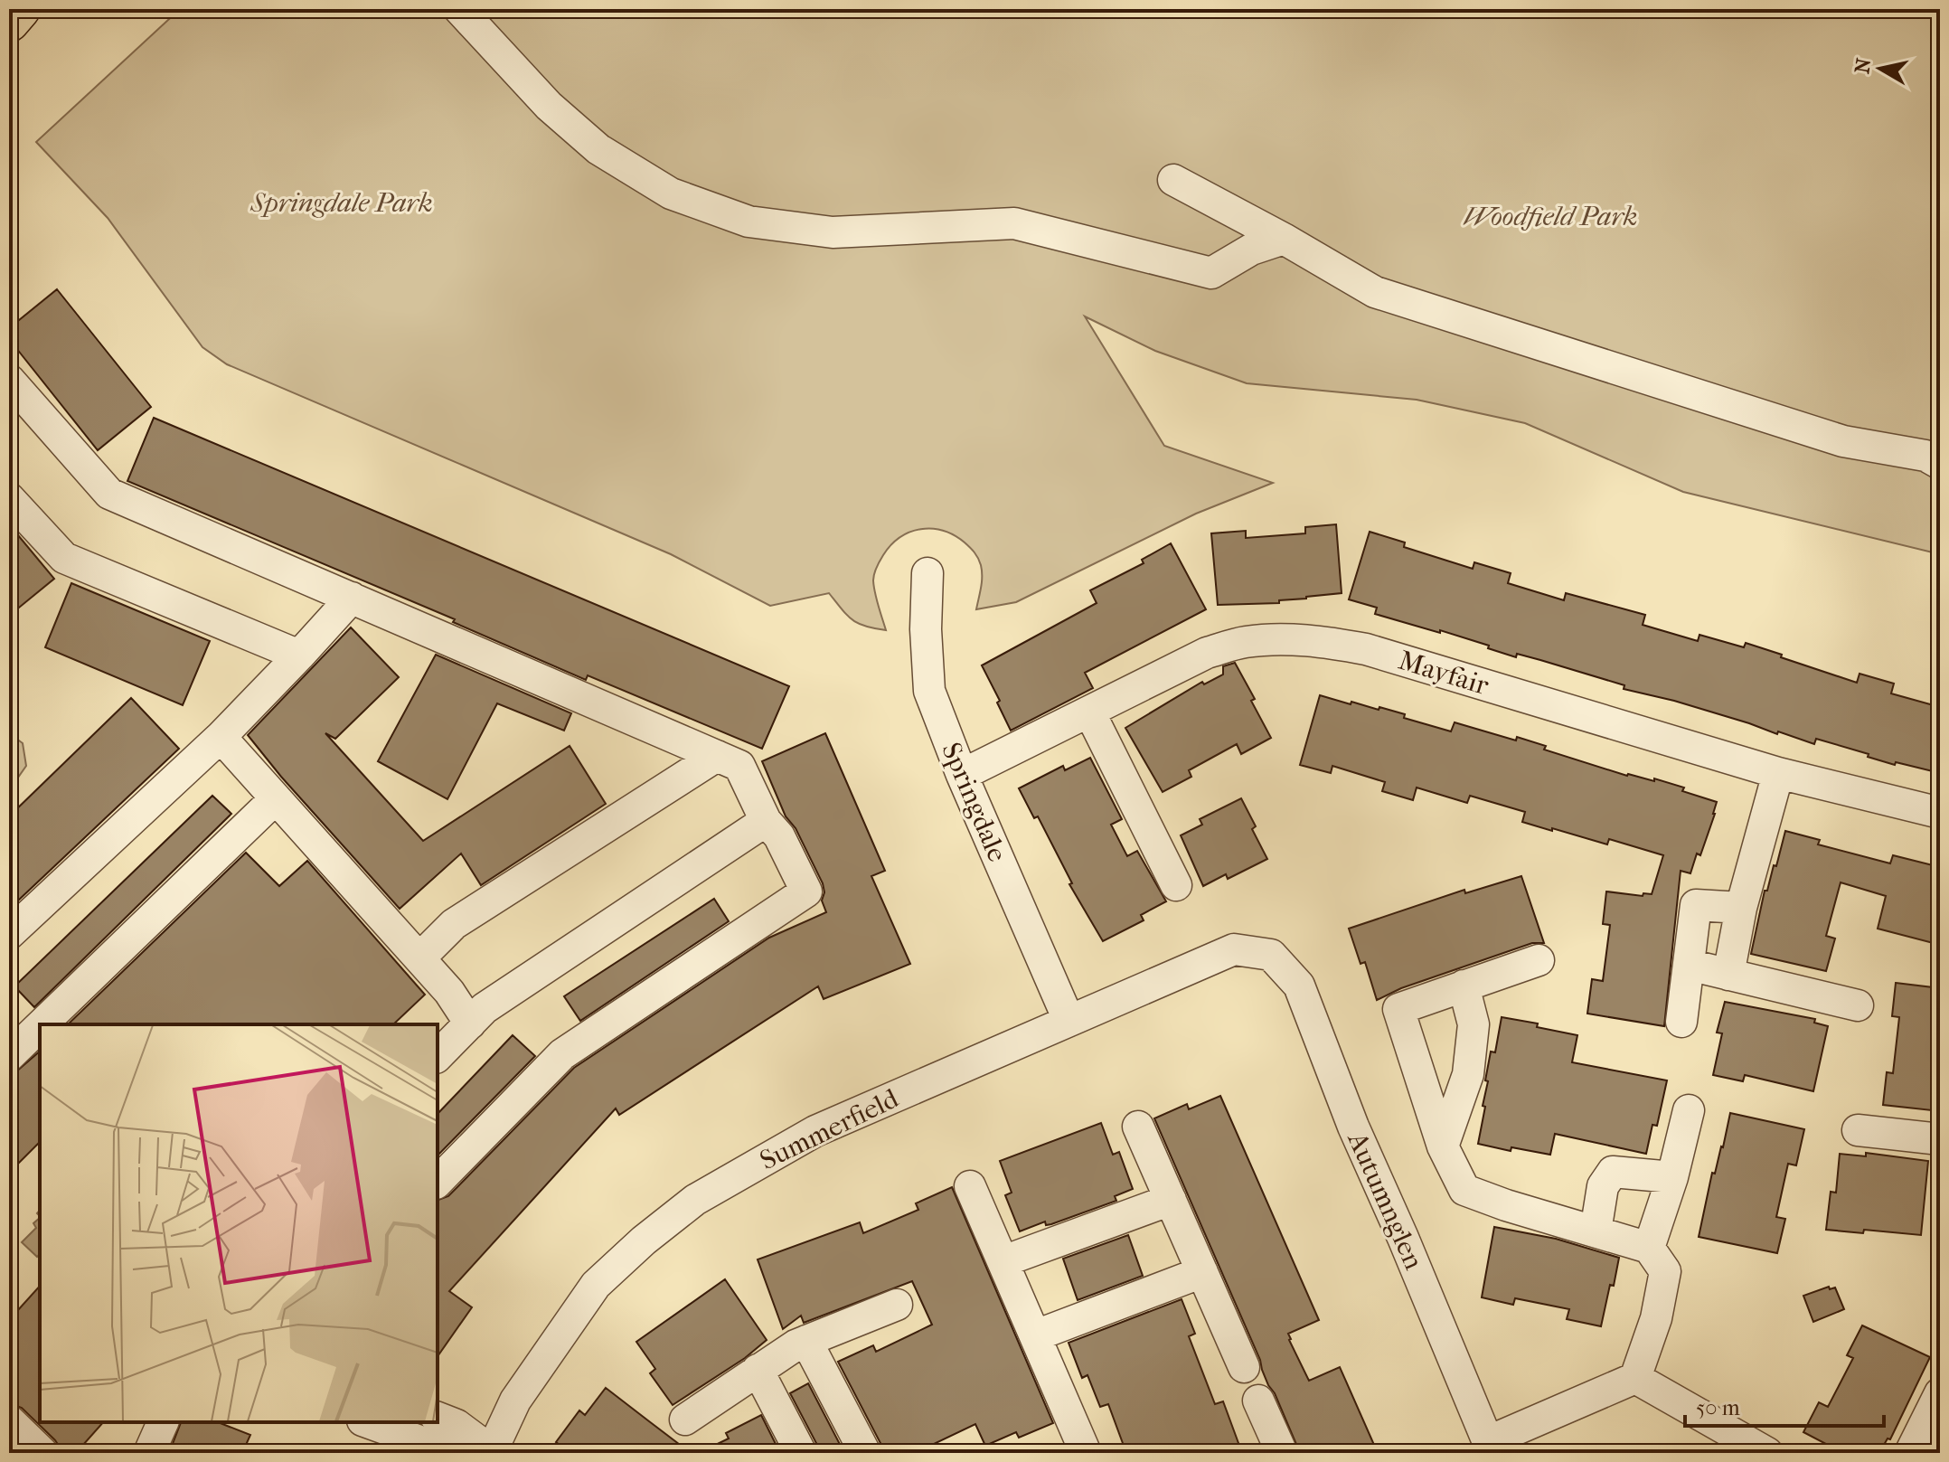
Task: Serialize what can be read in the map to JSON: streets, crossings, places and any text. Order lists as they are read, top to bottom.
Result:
{
  "streets": {
    "street": [
      "Mayfair",
      "Springdale",
      "Summerfield",
      "Autumnglen"
    ]
  },
  "crossings": [
    ["Mayfair", "Springdale"],
    ["Springdale", "Summerfield"],
    ["Summerfield", "Autumnglen"]
  ],
  "parks": ["Springdale Park", "Woodfield Park"],
  "scale_bar": "50 m",
  "north": "left"
}
